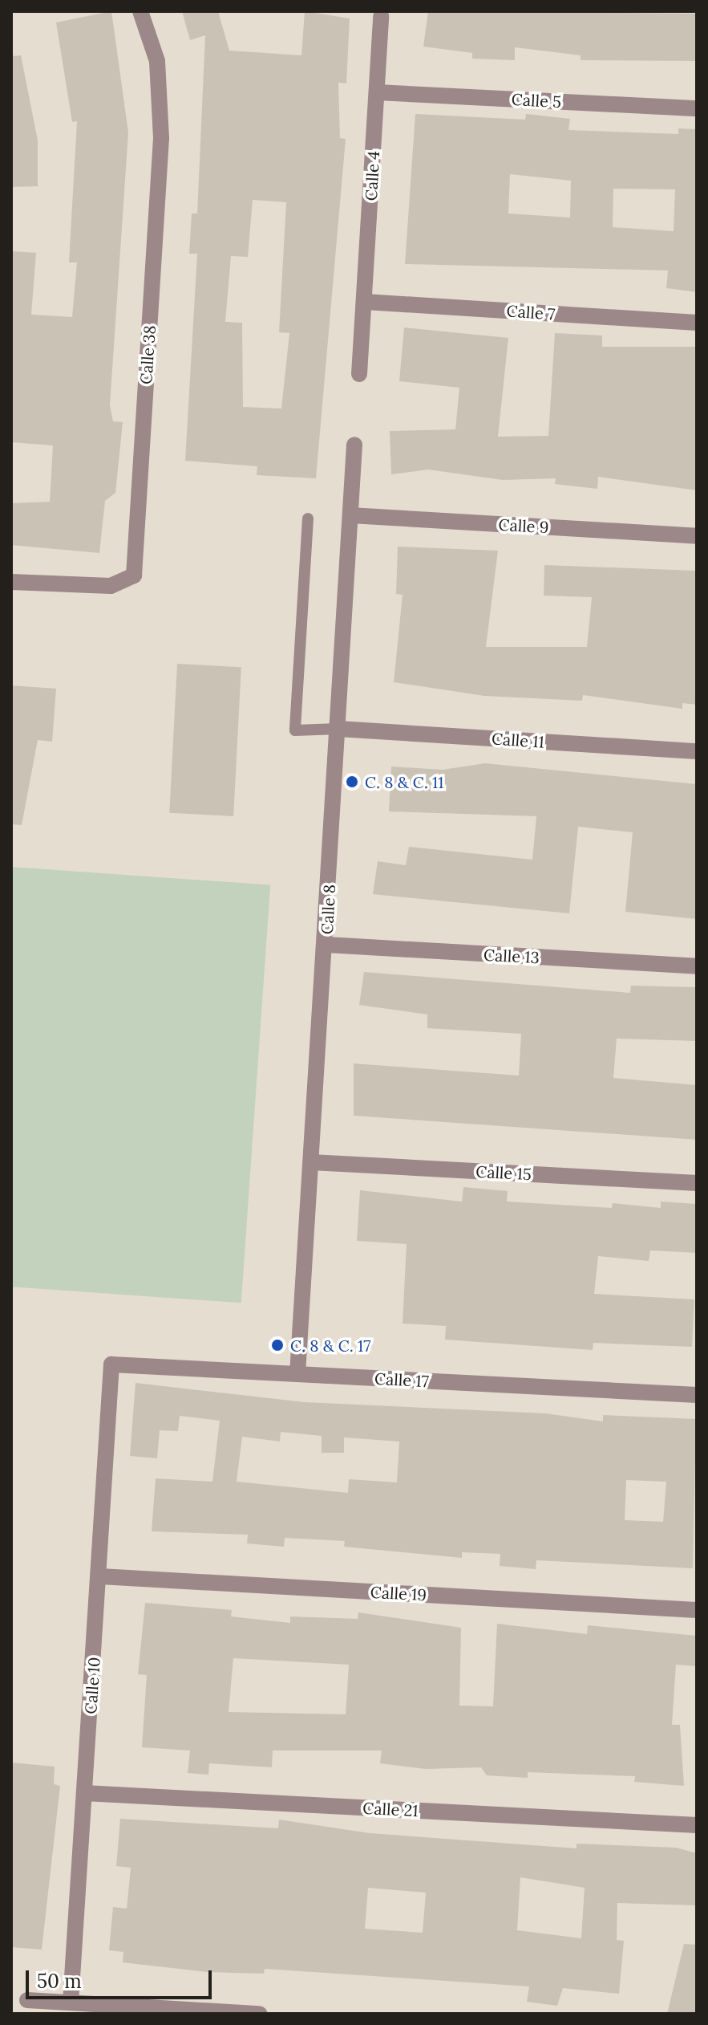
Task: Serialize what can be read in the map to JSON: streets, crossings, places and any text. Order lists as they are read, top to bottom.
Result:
{
  "streets": {
    "street": [
      "Calle 5",
      "Calle 4",
      "Calle 7",
      "Calle 38",
      "Calle 9",
      "Calle 11",
      "Calle 8",
      "Calle 13",
      "Calle 15",
      "Calle 17",
      "Calle 19",
      "Calle 10",
      "Calle 21"
    ]
  },
  "crossings": [
    ["Calle 5", "Calle 4"],
    ["Calle 4", "Calle 7"],
    ["Calle 9", "Calle 8"],
    ["Calle 11", "Calle 8"],
    ["Calle 8", "Calle 13"],
    ["Calle 8", "Calle 15"],
    ["Calle 8", "Calle 17"],
    ["Calle 17", "Calle 10"],
    ["Calle 19", "Calle 10"],
    ["Calle 10", "Calle 21"]
  ],
  "places": ["C. 8 & C. 11", "C. 8 & C. 17"],
  "scale_bar": "50 m"
}
